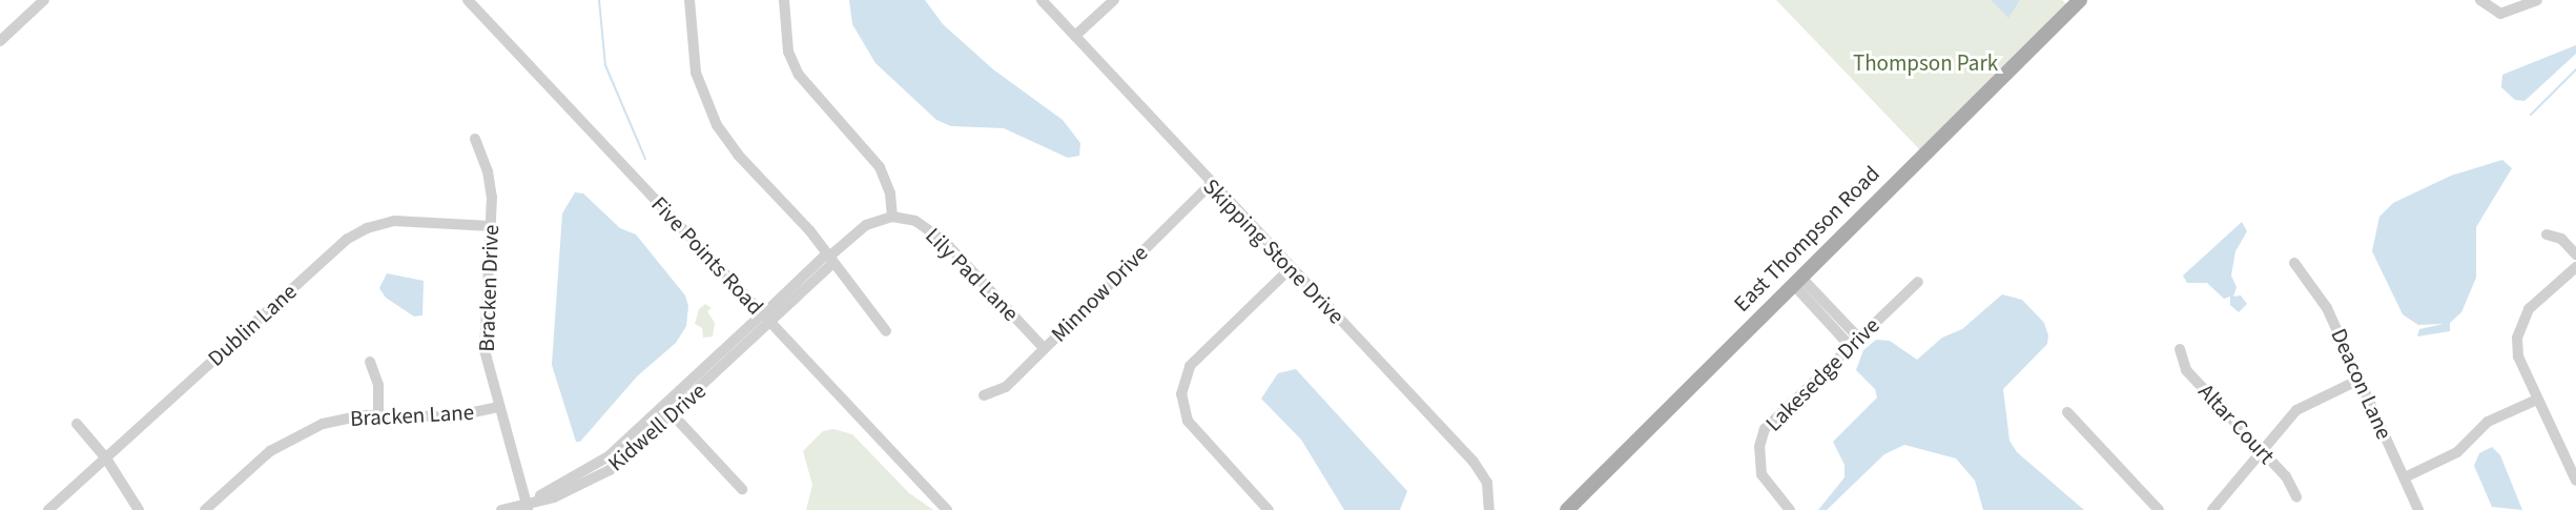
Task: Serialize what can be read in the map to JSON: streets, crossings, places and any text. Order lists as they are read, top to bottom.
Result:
{
  "streets": {
    "main road": ["East Thompson Road"],
    "street": [
      "Skipping Stone Drive",
      "Five Points Road",
      "Lily Pad Lane",
      "Bracken Drive",
      "Minnow Drive",
      "Dublin Lane",
      "Lakesedge Drive",
      "Deacon Lane",
      "Bracken Lane",
      "Altar Court",
      "Kidwell Drive"
    ]
  },
  "crossings": [
    ["Skipping Stone Drive", "Minnow Drive"],
    ["Five Points Road", "Kidwell Drive"],
    ["Lily Pad Lane", "Minnow Drive"],
    ["Bracken Drive", "Dublin Lane"],
    ["Bracken Drive", "Bracken Lane"],
    ["Bracken Drive", "Kidwell Drive"]
  ],
  "parks": ["Thompson Park"]
}
